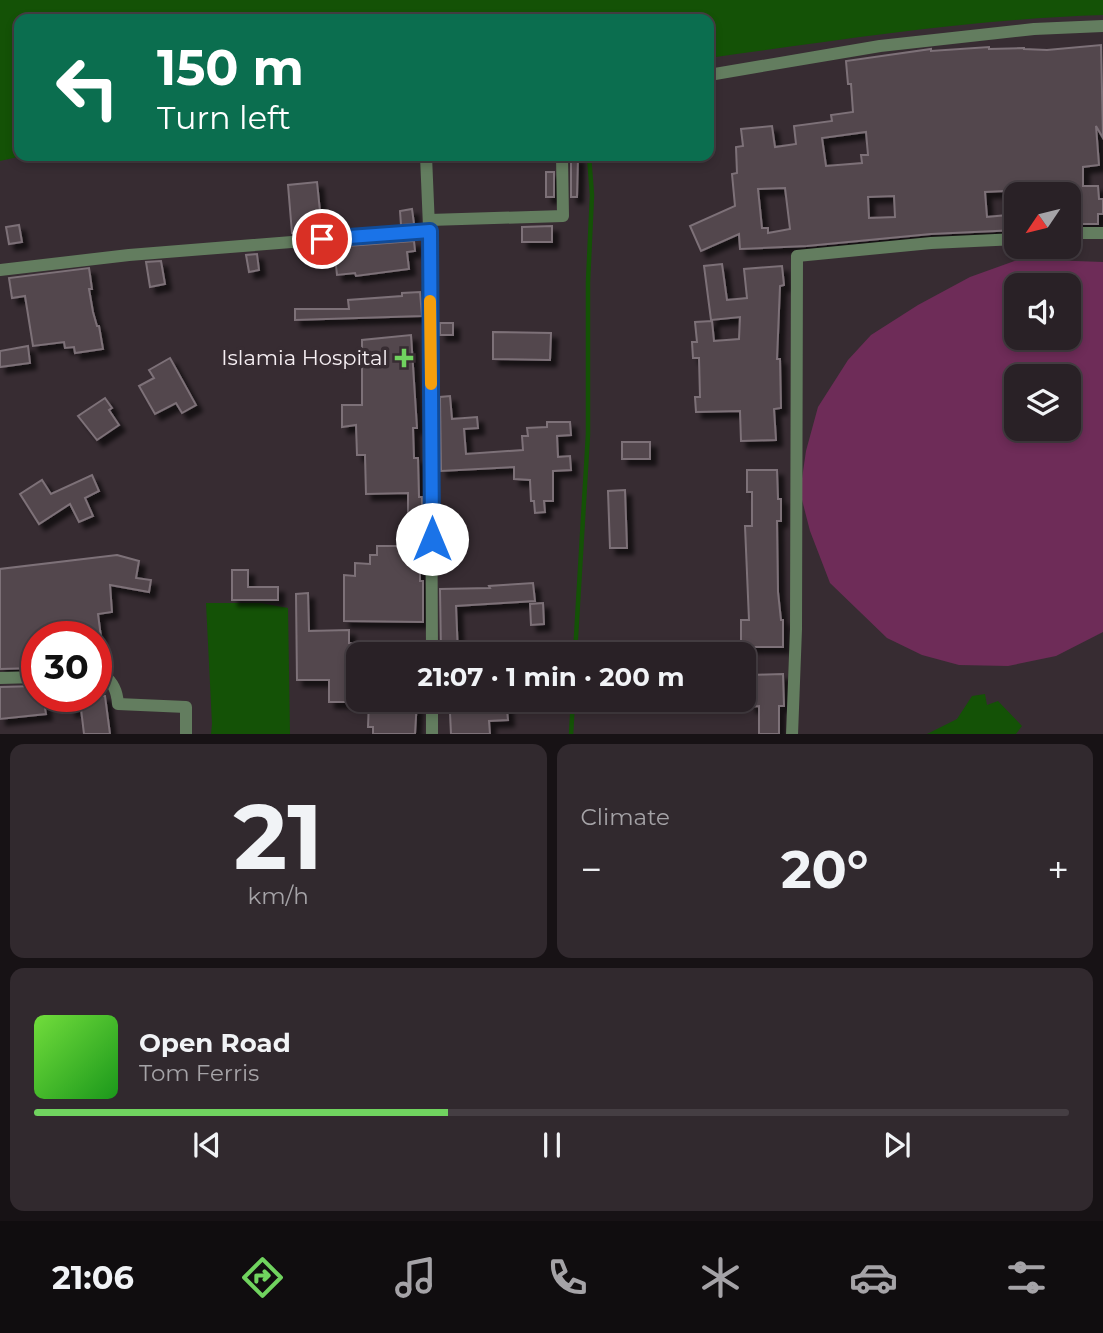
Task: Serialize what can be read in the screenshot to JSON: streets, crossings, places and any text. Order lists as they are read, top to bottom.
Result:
{
  "places": {
    "health": ["Islamia Hospital"]
  },
  "north": "bottom left",
  "page": {
    "turn": ["150 m", "Turn left"],
    "limit": "30",
    "trip": "21:07 · 1 min · 200 m",
    "tile": [
      ["21", "km/h"],
      "Climate"
    ],
    "heat": ["−", "20°", "+"],
    "song": ["Open Road", "Tom Ferris"],
    "tabs": "21:06"
  }
}
